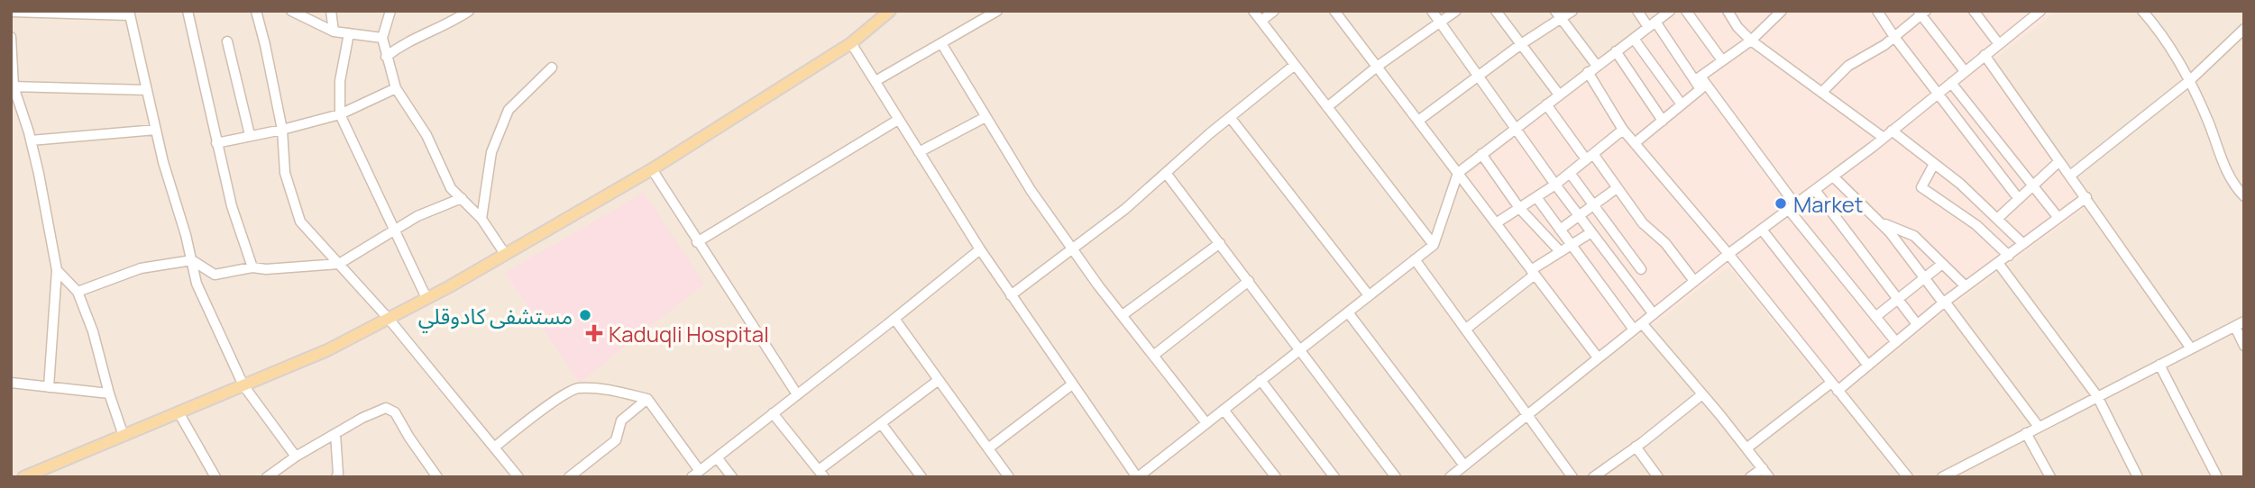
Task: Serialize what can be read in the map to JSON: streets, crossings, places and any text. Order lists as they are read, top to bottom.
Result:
{
  "places": {
    "other": ["Market", "مستشفى كادوقلي"],
    "health": ["Kaduqli Hospital"]
  }
}
